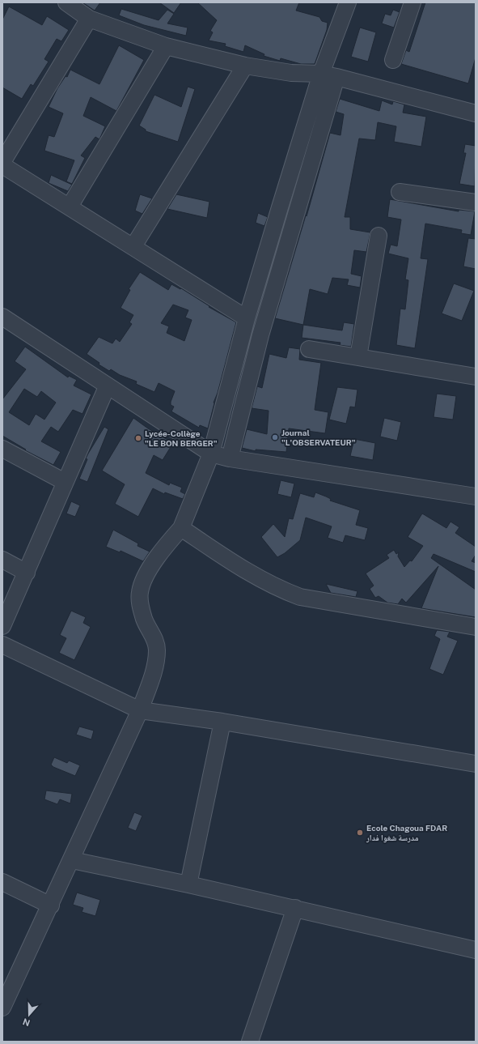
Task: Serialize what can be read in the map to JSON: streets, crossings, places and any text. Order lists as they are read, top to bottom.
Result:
{
  "places": ["Journal \"L'OBSERVATEUR\"", "Lycée-Collège \"LE BON BERGER\"", "Ecole Chagoua FDAR مدرسة شغوا فدار"],
  "north": "bottom"
}
